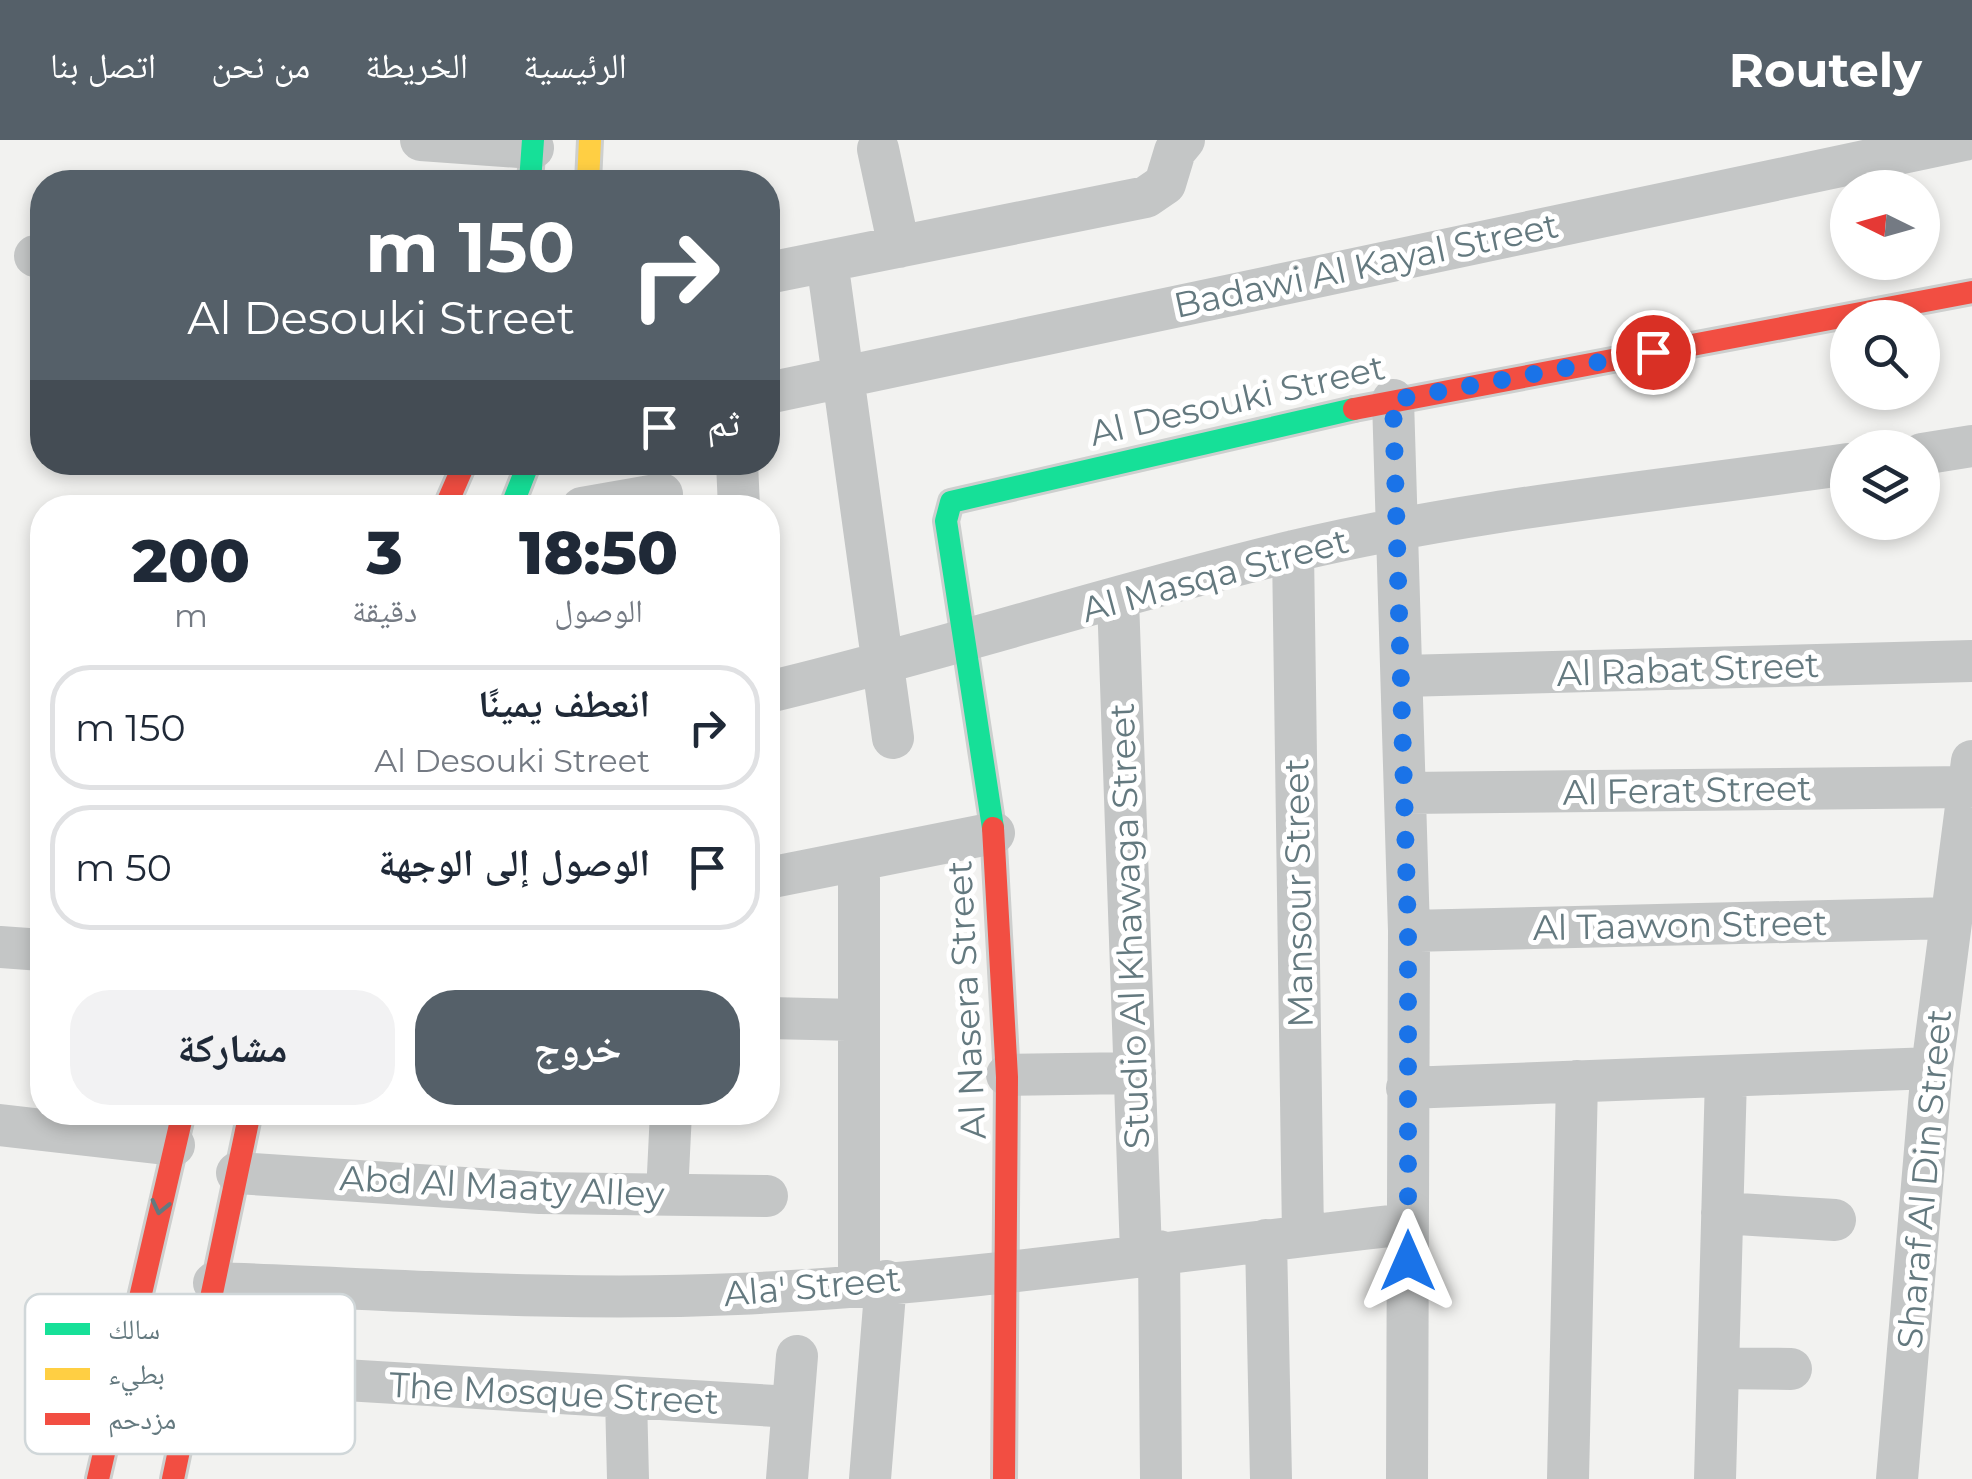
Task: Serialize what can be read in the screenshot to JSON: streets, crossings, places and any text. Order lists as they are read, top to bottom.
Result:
{
  "streets": {
    "street": [
      "Badawi Al Kayal Street",
      "Al Desouki Street",
      "Al Masqa Street",
      "Al Rabat Street",
      "Al Ferat Street",
      "Mansour Street",
      "Al Taawon Street",
      "Studio Al Khawaga Street",
      "Al Nasera Street",
      "Sharaf Al Din Street",
      "Abd Al Maaty Alley",
      "Ala' Street",
      "The Mosque Street"
    ]
  },
  "crossings": [
    ["Al Desouki Street", "Al Nasera Street"],
    ["Al Masqa Street", "Mansour Street"],
    ["Al Masqa Street", "Studio Al Khawaga Street"],
    ["Al Masqa Street", "Al Nasera Street"],
    ["Al Ferat Street", "Sharaf Al Din Street"],
    ["Mansour Street", "Ala' Street"],
    ["Al Taawon Street", "Sharaf Al Din Street"],
    ["Studio Al Khawaga Street", "Ala' Street"],
    ["Al Nasera Street", "Ala' Street"]
  ],
  "legend": ["سالك", "بطيء", "مزدحم"],
  "north": "left",
  "page": {
    "header": "Routely",
    "nav": [
      "الرئيسية",
      "الخريطة",
      "من نحن",
      "اتصل بنا"
    ],
    "turn": ["150 m", "Al Desouki Street"],
    "then": "ثم",
    "eta": [
      "18:50",
      "الوصول",
      "3",
      "دقيقة",
      "200",
      "m"
    ],
    "list": [
      {
        "name": "انعطف يمينًا",
        "note": "Al Desouki Street",
        "value": "150 m"
      },
      {
        "name": "الوصول إلى الوجهة",
        "value": "50 m"
      }
    ],
    "buttons": ["خروج", "مشاركة"]
  }
}
